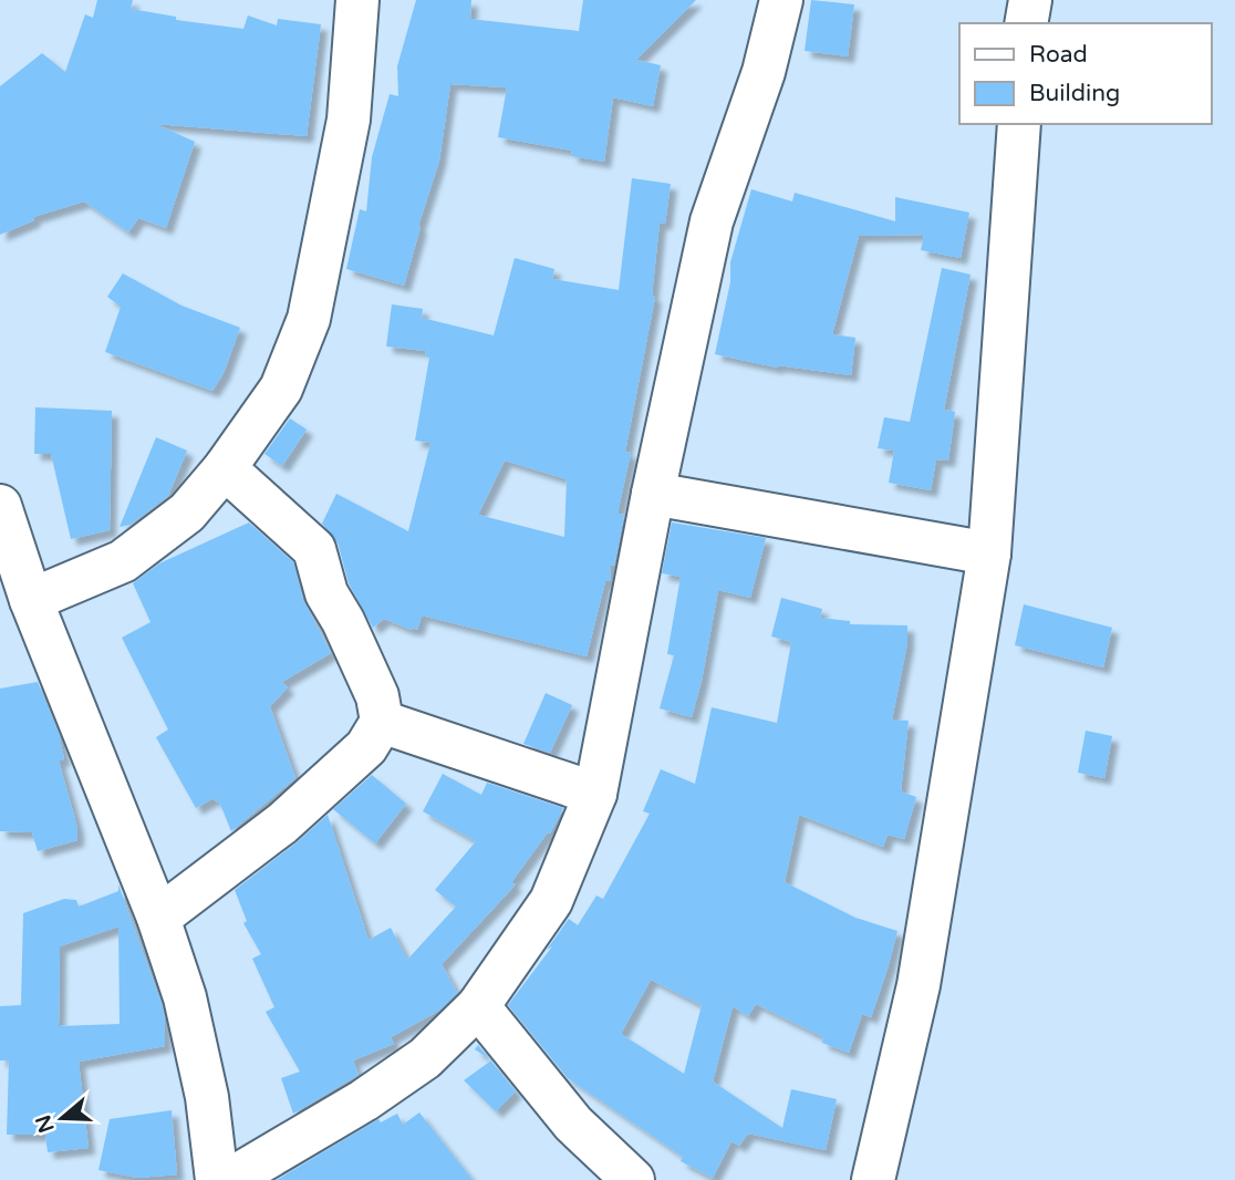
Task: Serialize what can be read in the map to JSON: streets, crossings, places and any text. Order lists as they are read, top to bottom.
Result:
{
  "legend": ["Road", "Building"],
  "north": "left"
}
